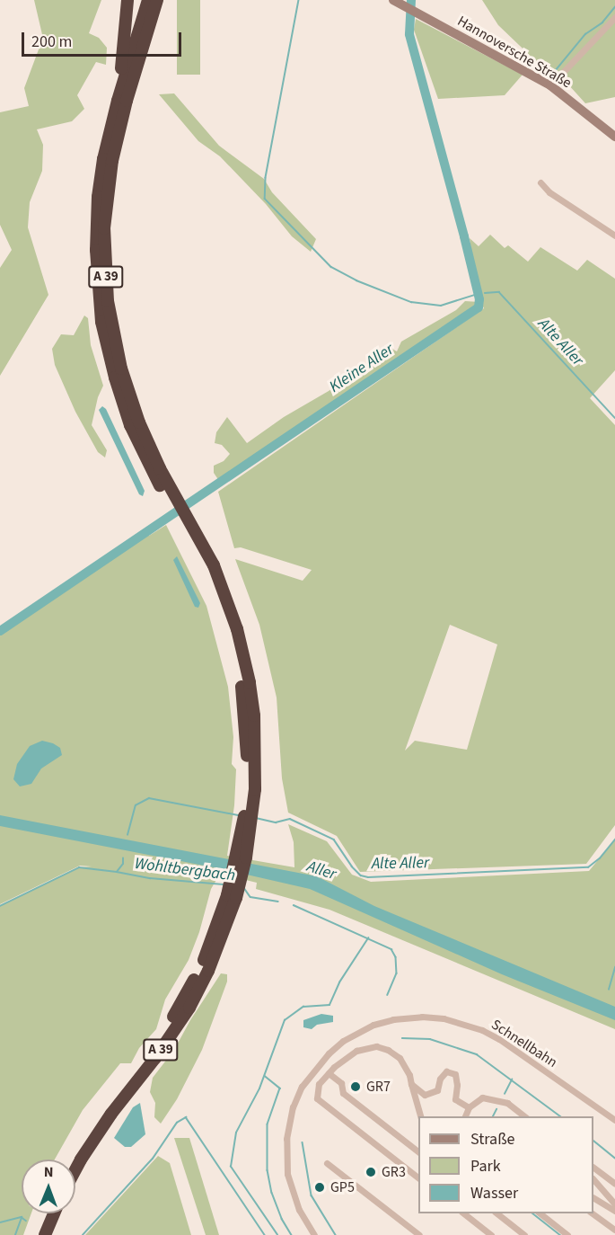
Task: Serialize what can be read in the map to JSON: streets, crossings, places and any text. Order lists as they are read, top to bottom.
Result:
{
  "streets": {
    "highway": ["A 39"],
    "street": ["Hannoversche Straße", "Schnellbahn"]
  },
  "water": [
    "Alte Aller",
    "Kleine Aller",
    "Wohltbergbach",
    "Aller"
  ],
  "places": ["GR7", "GR3", "GP5"],
  "legend": ["Straße", "Park", "Wasser"],
  "scale_bar": "200 m",
  "north": "top"
}
